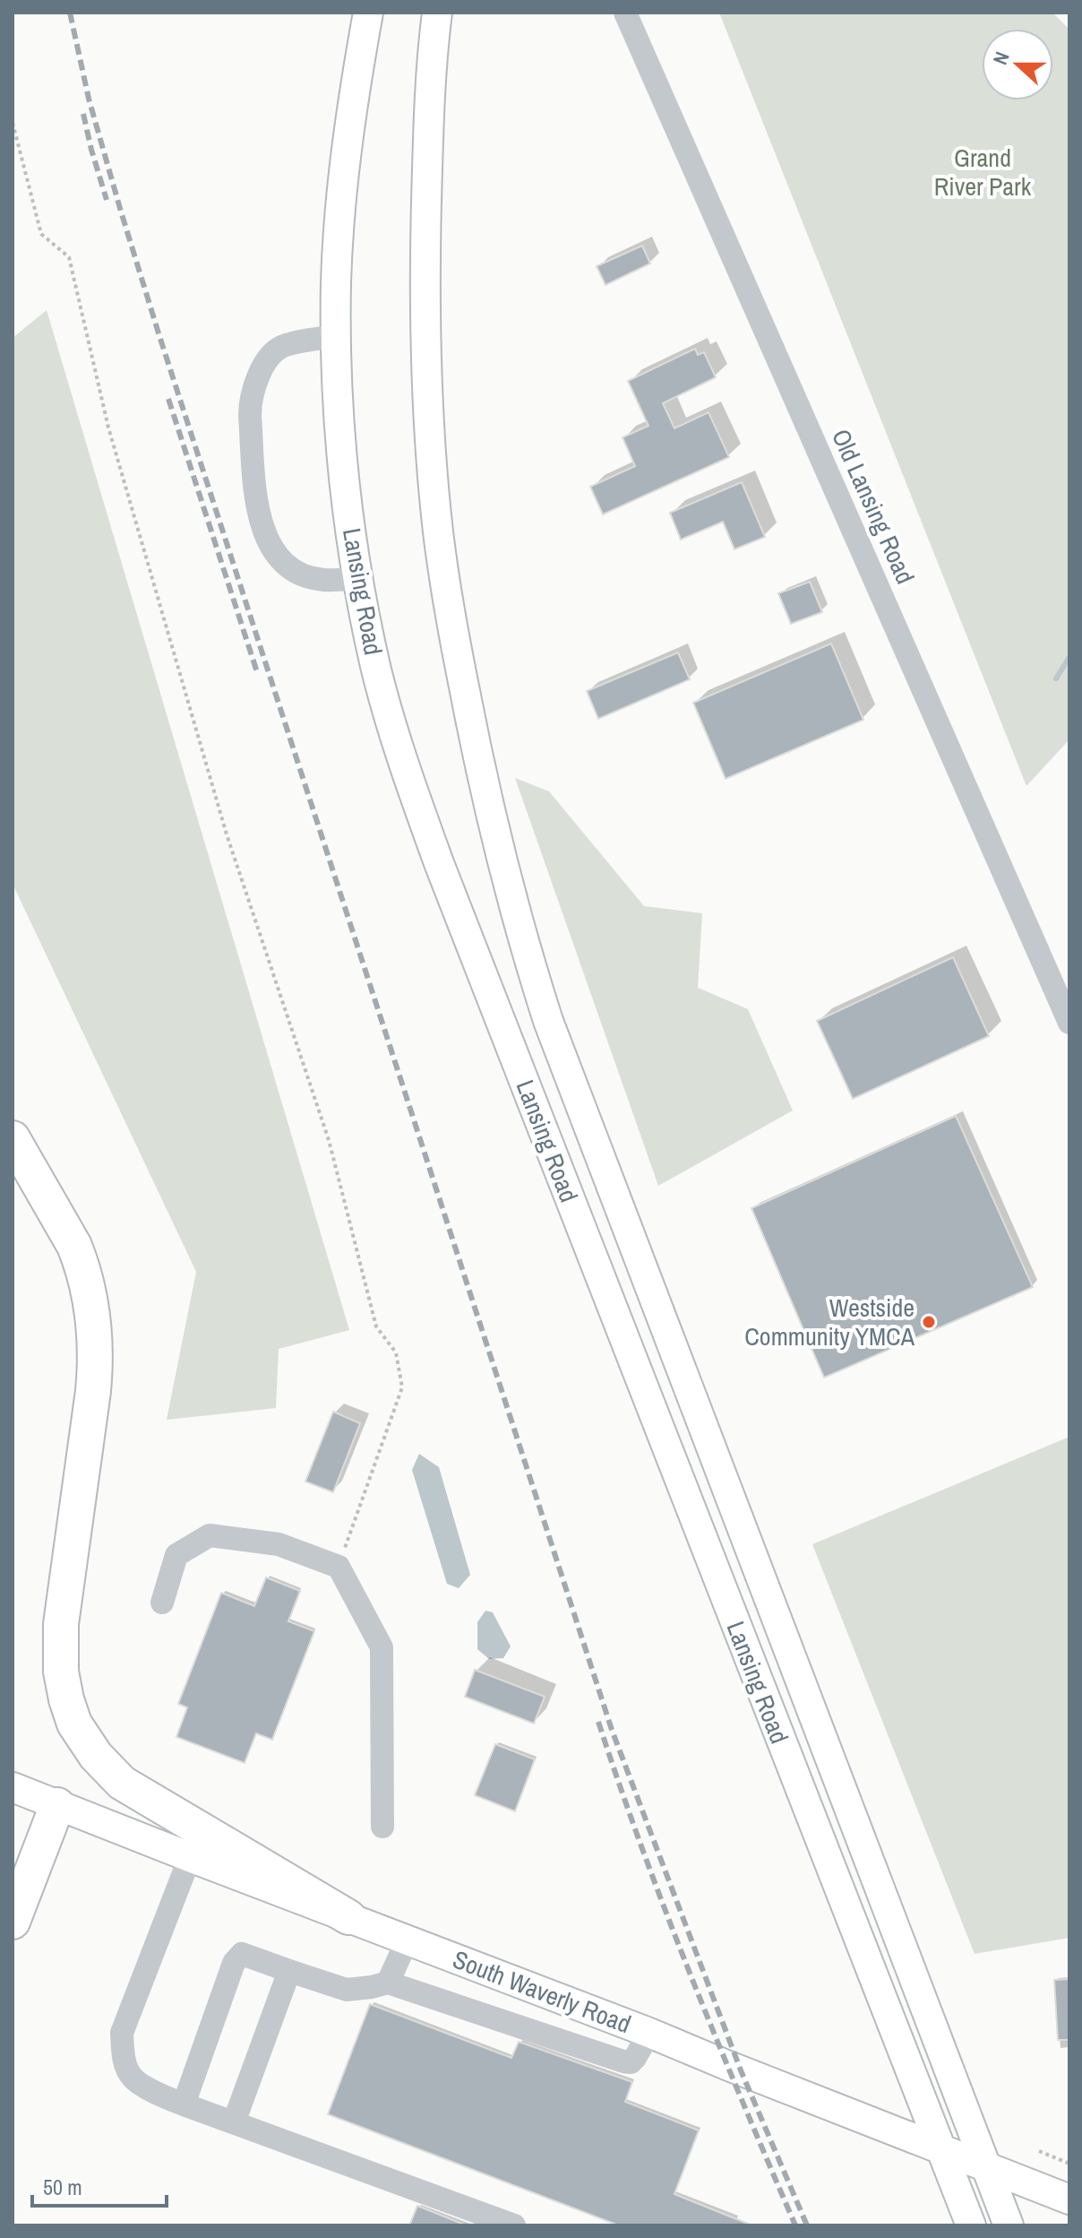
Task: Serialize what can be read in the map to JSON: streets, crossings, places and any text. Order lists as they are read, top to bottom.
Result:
{
  "streets": {
    "main road": ["Lansing Road", "South Waverly Road"],
    "street": ["Old Lansing Road"]
  },
  "crossings": [
    ["Lansing Road", "South Waverly Road"]
  ],
  "parks": ["Grand River Park"],
  "places": ["Westside Community YMCA"],
  "scale_bar": "50 m",
  "north": "left"
}
